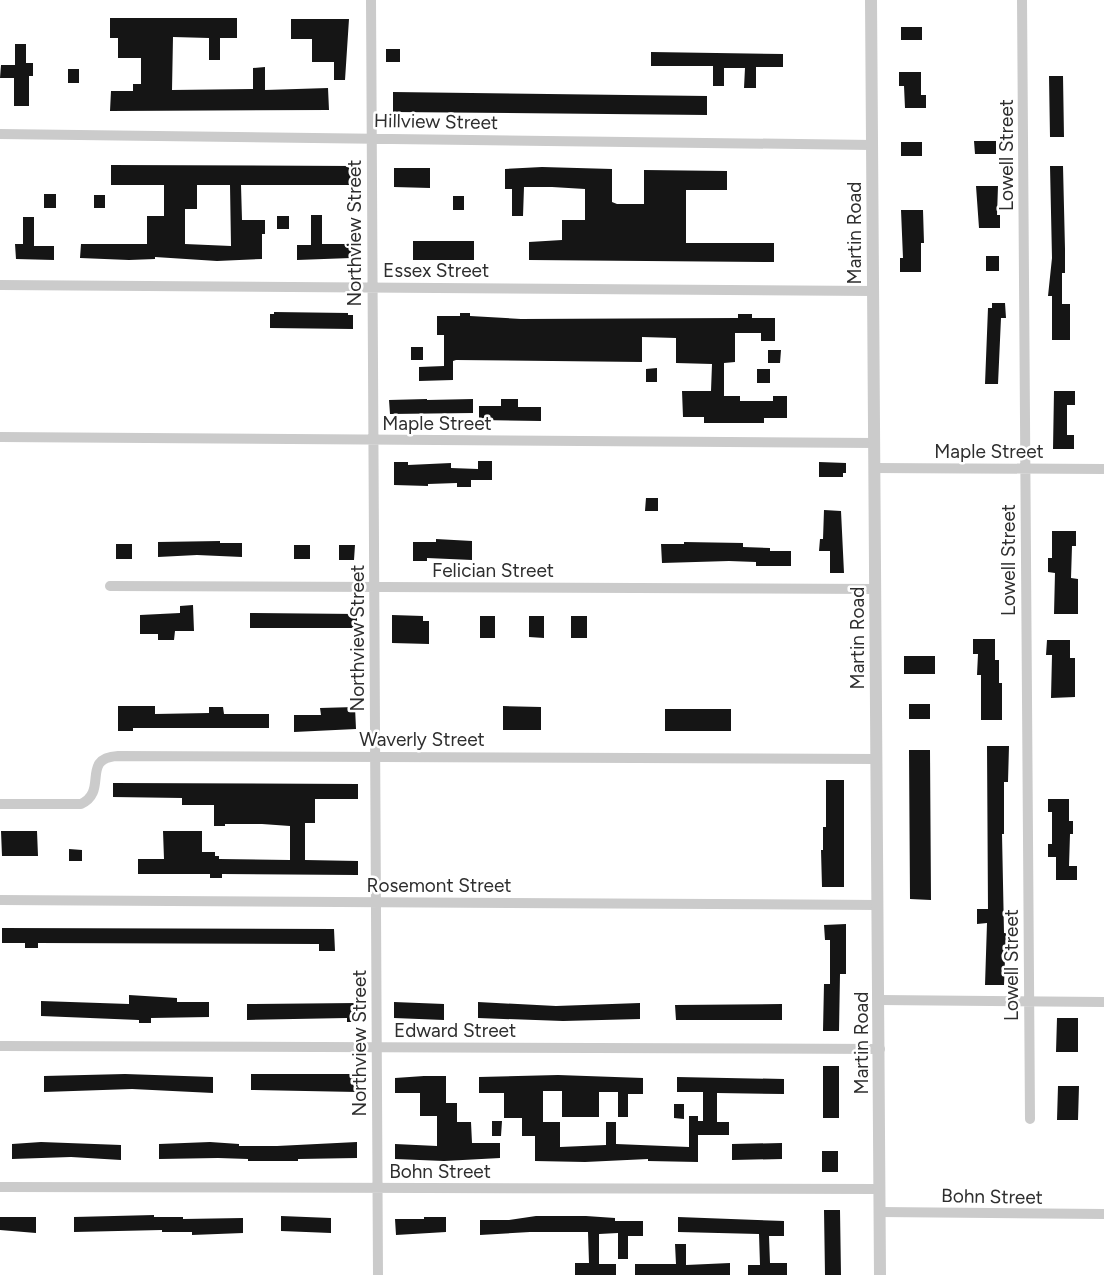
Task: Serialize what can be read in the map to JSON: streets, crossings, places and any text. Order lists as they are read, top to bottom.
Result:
{
  "streets": {
    "street": [
      "Hillview Street",
      "Lowell Street",
      "Northview Street",
      "Martin Road",
      "Essex Street",
      "Maple Street",
      "Felician Street",
      "Waverly Street",
      "Rosemont Street",
      "Edward Street",
      "Bohn Street"
    ]
  },
  "crossings": [
    ["Hillview Street", "Northview Street"],
    ["Hillview Street", "Martin Road"],
    ["Lowell Street", "Maple Street"],
    ["Northview Street", "Essex Street"],
    ["Northview Street", "Maple Street"],
    ["Northview Street", "Felician Street"],
    ["Northview Street", "Waverly Street"],
    ["Northview Street", "Rosemont Street"],
    ["Northview Street", "Edward Street"],
    ["Northview Street", "Bohn Street"],
    ["Martin Road", "Essex Street"],
    ["Martin Road", "Maple Street"],
    ["Martin Road", "Felician Street"],
    ["Martin Road", "Waverly Street"],
    ["Martin Road", "Rosemont Street"],
    ["Martin Road", "Edward Street"],
    ["Martin Road", "Bohn Street"]
  ]
}
